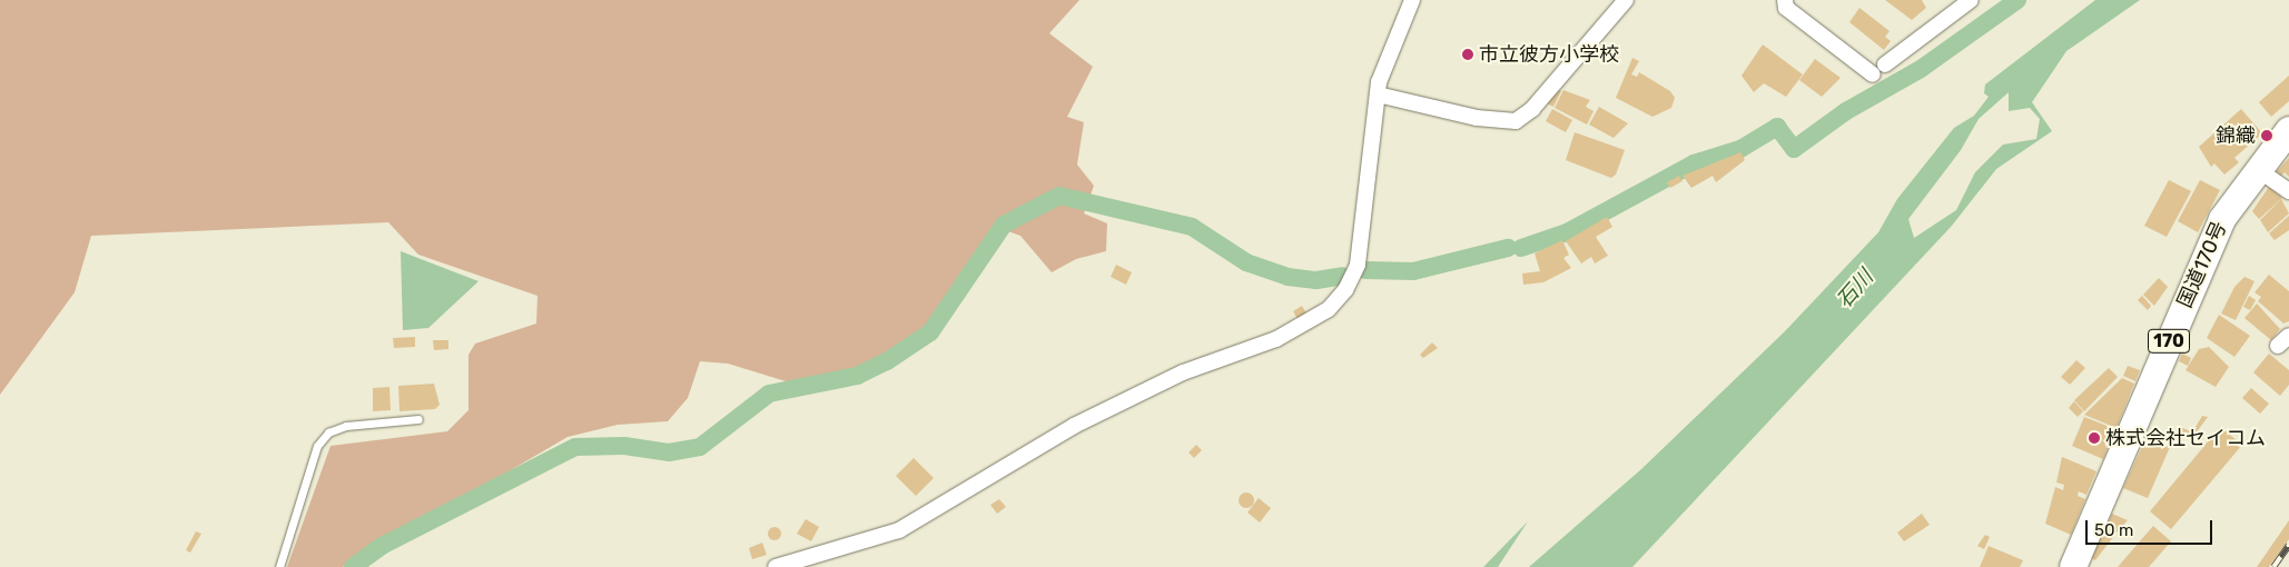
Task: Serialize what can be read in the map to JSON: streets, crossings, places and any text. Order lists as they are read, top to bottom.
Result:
{
  "streets": {
    "highway": ["国道170号", "170"]
  },
  "water": ["石川"],
  "places": ["市立彼方小学校", "錦織", "株式会社セイコム"],
  "scale_bar": "50 m"
}
